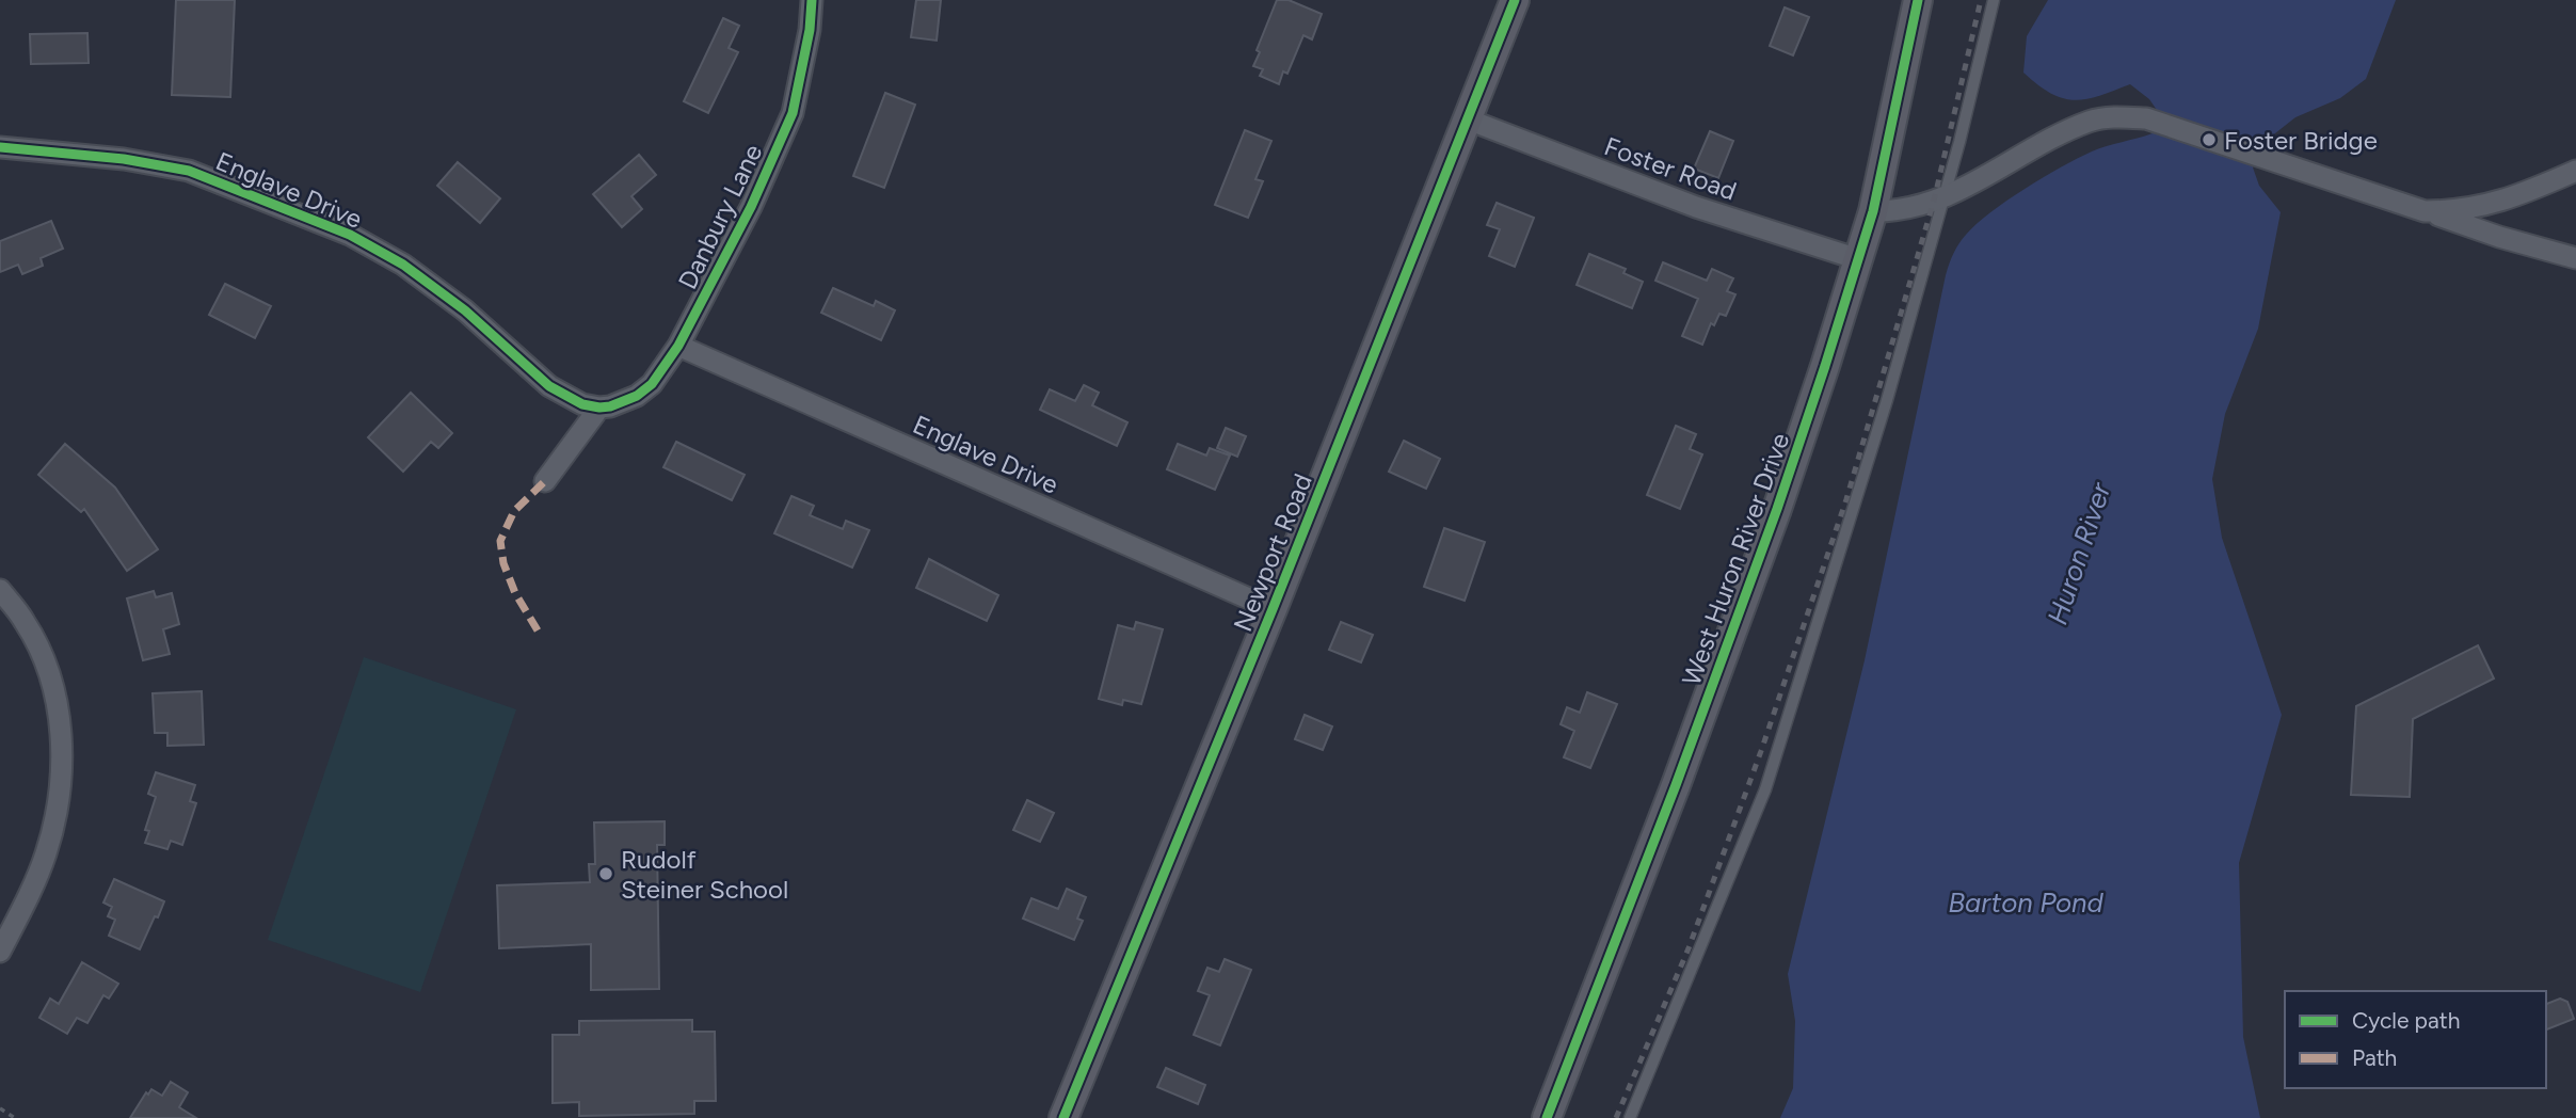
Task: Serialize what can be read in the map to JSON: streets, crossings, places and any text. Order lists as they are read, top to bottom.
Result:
{
  "streets": {
    "street": [
      "Foster Road",
      "Englave Drive",
      "Danbury Lane",
      "Newport Road",
      "West Huron River Drive"
    ]
  },
  "crossings": [
    ["Foster Road", "Newport Road"],
    ["Foster Road", "West Huron River Drive"],
    ["Englave Drive", "Danbury Lane"],
    ["Englave Drive", "Newport Road"]
  ],
  "water": ["Huron River", "Barton Pond"],
  "places": ["Foster Bridge", "Rudolf Steiner School"],
  "legend": ["Cycle path", "Path"]
}
